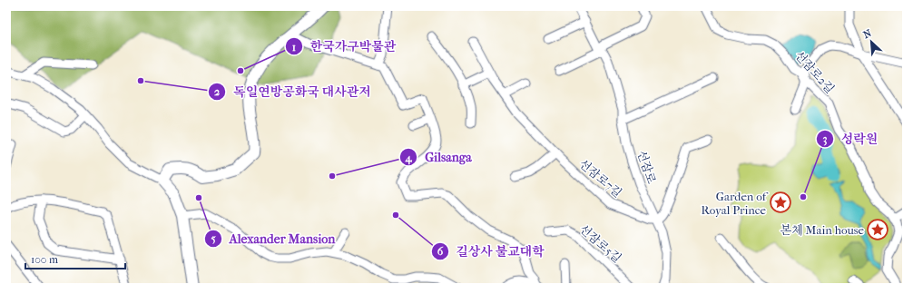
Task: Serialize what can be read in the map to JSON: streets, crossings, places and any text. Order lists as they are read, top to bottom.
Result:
{
  "streets": {
    "street": [
      "선잠로2길",
      "선잠로",
      "선잠로7길",
      "선잠로5길"
    ]
  },
  "crossings": [
    ["선잠로", "선잠로7길"]
  ],
  "places": {
    "other": [
      "한국가구박물관",
      "독일연방공화국 대사관저",
      "Gilsanga",
      "성락원",
      "Alexander Mansion",
      "길상사 불교대학"
    ],
    "place": ["Garden of Royal Prince", "본체 Main house"]
  },
  "scale_bar": "100 m",
  "north": "top left"
}
